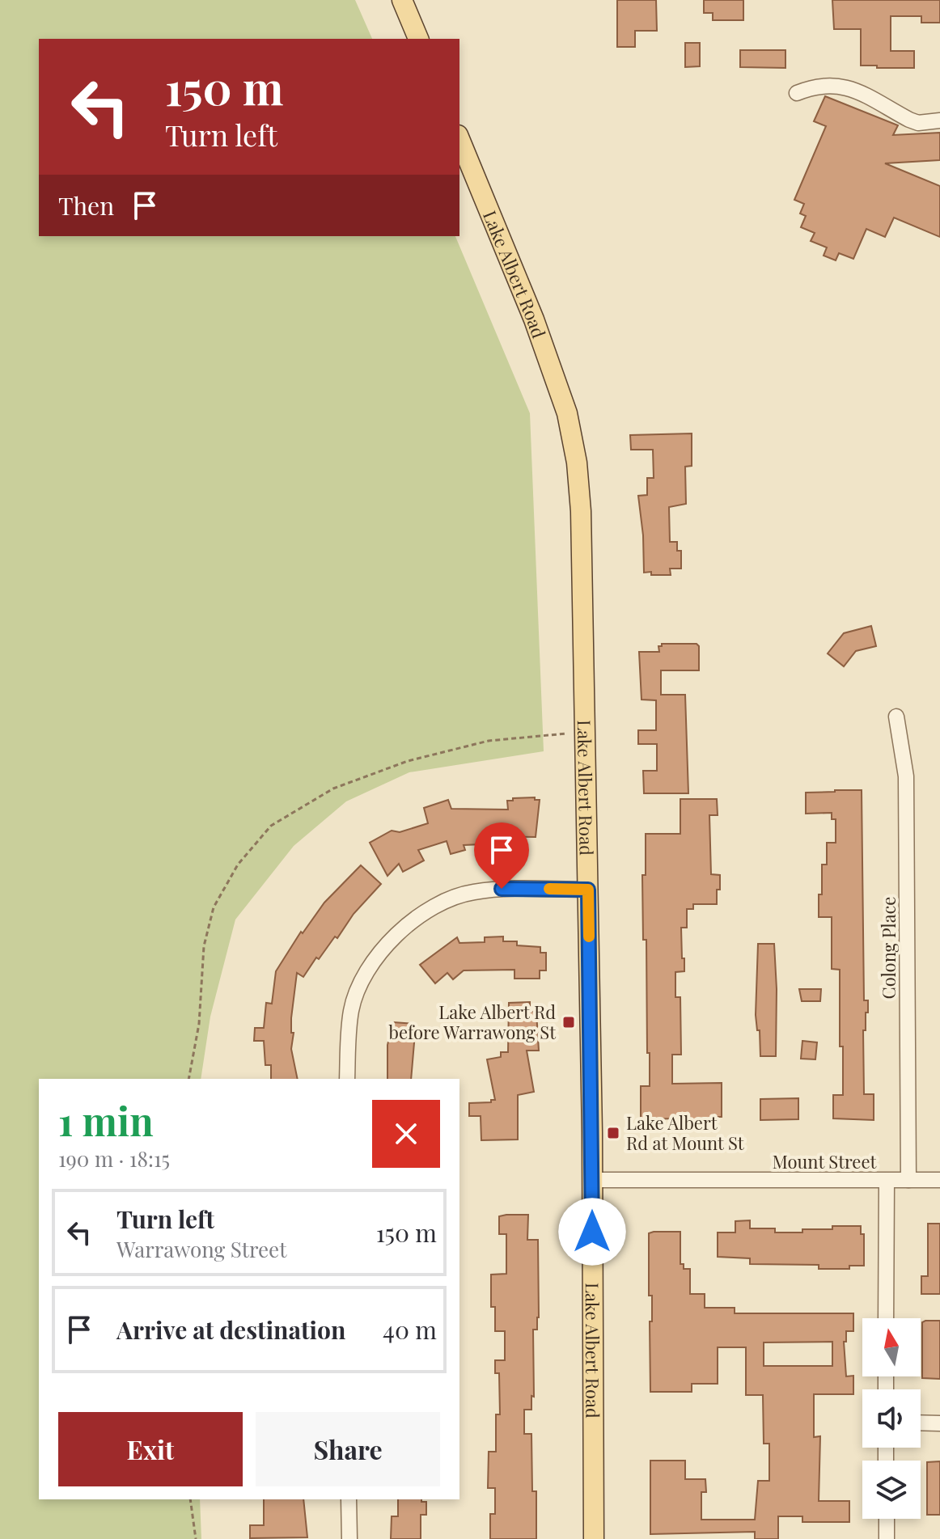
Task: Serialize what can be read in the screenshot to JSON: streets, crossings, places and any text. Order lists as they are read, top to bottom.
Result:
{
  "streets": {
    "main road": ["Lake Albert Road"],
    "street": ["Colong Place", "Mount Street"]
  },
  "crossings": [
    ["Lake Albert Road", "Mount Street"],
    ["Colong Place", "Mount Street"]
  ],
  "places": {
    "transit": ["Lake Albert Rd before Warrawong St", "Lake Albert Rd at Mount St"]
  },
  "north": "top",
  "page": {
    "turn": ["150 m", "Turn left"],
    "then": "Then",
    "heading": ["1 min", "190 m · 18:15"],
    "list": [
      {
        "name": "Turn left",
        "note": "Warrawong Street",
        "value": "150 m"
      },
      {
        "name": "Arrive at destination",
        "value": "40 m"
      }
    ],
    "buttons": ["Exit", "Share"]
  }
}
